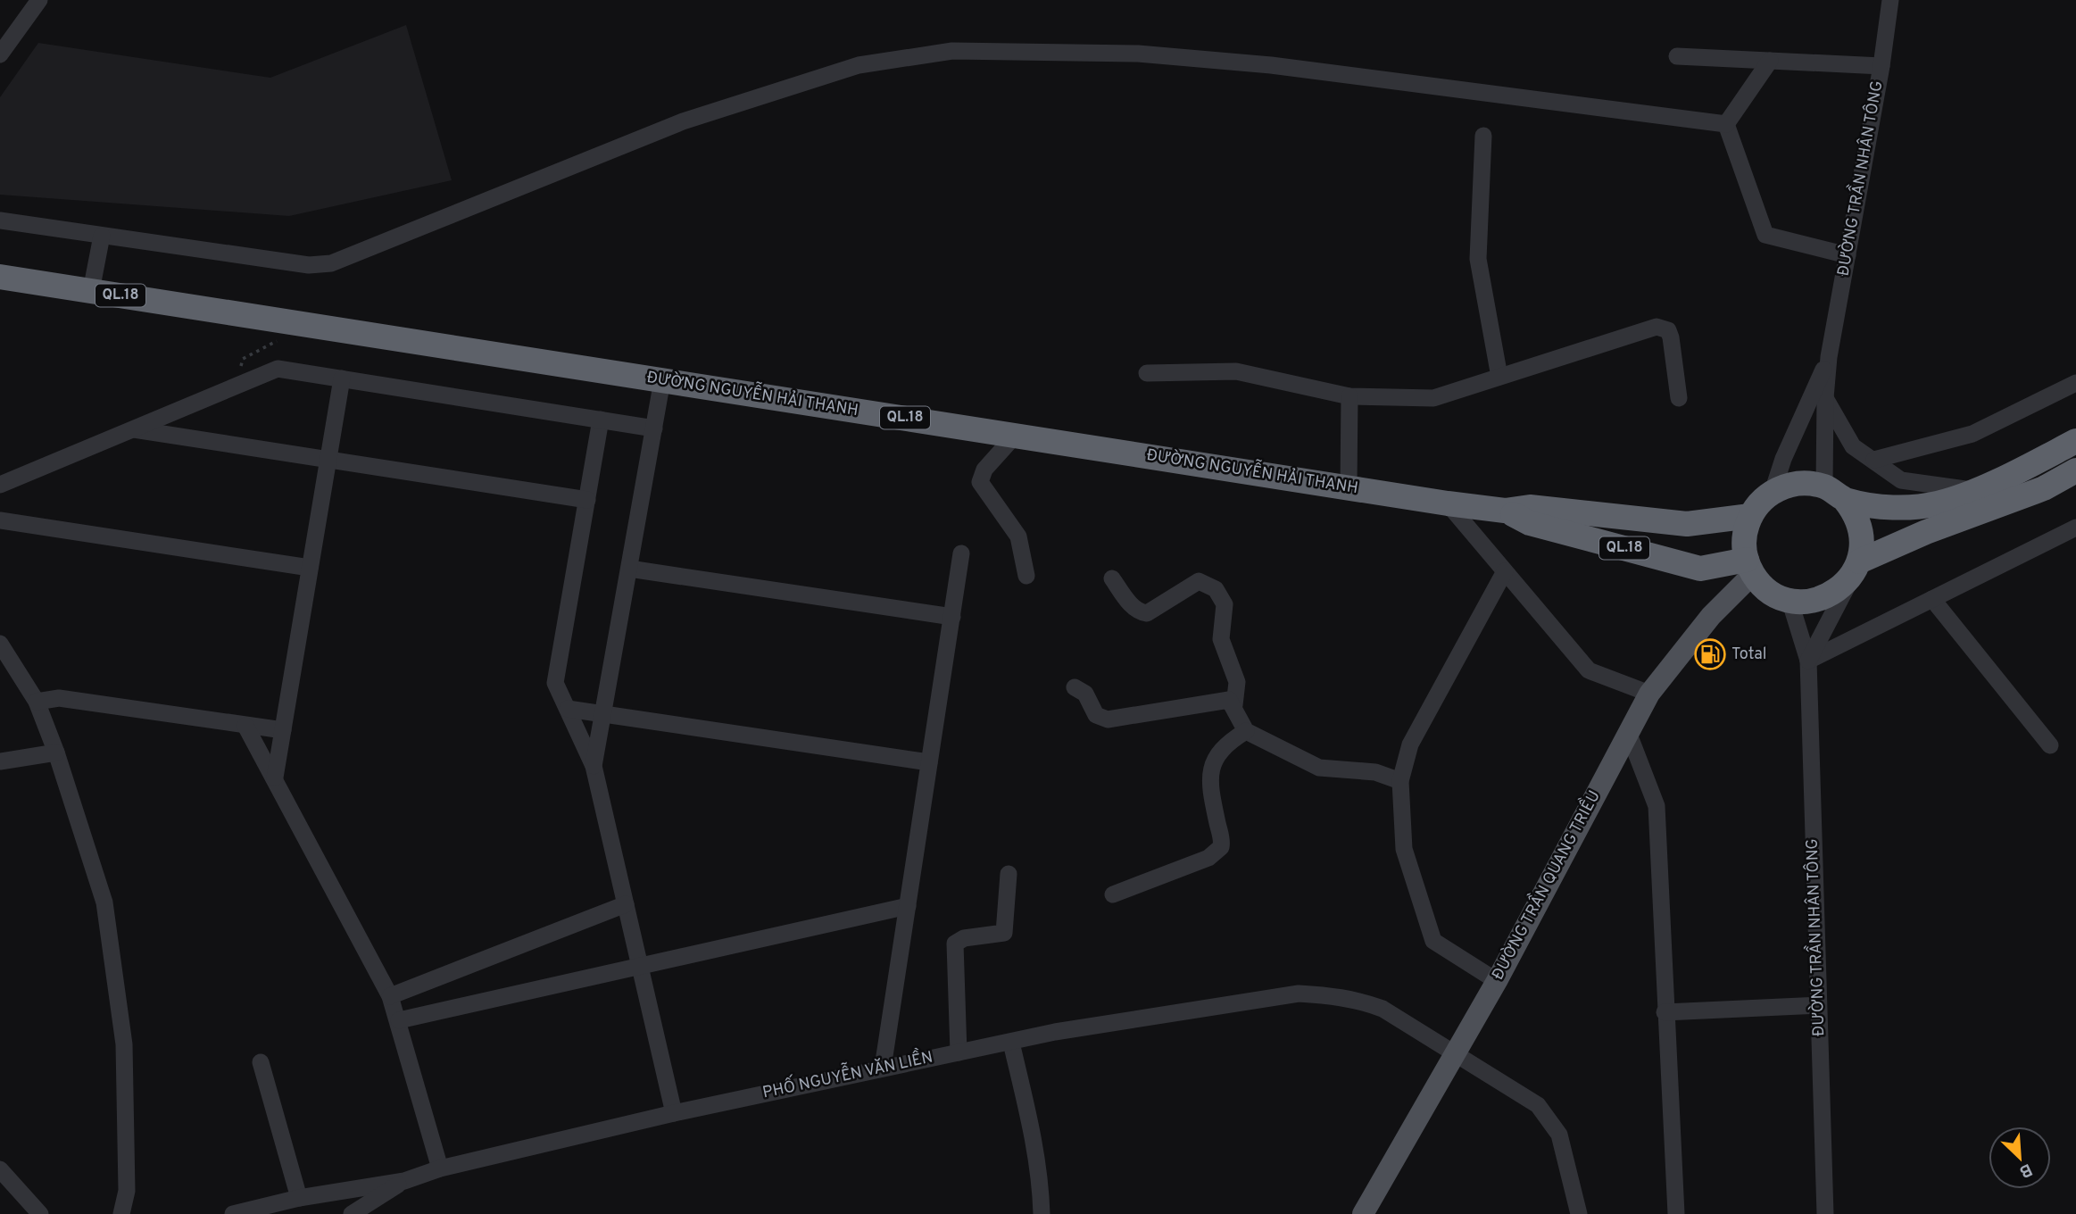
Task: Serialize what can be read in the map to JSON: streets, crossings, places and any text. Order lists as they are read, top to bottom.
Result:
{
  "streets": {
    "highway": ["QL.18", "ĐƯỜNG NGUYỄN HẢI THANH"],
    "main road": ["ĐƯỜNG TRẦN QUANG TRIỀU"],
    "street": ["ĐƯỜNG TRẦN NHÂN TÔNG", "PHỐ NGUYỄN VĂN LIỀN"]
  },
  "crossings": [
    ["ĐƯỜNG TRẦN NHÂN TÔNG", "ĐƯỜNG NGUYỄN HẢI THANH"],
    ["ĐƯỜNG TRẦN NHÂN TÔNG", "ĐƯỜNG TRẦN QUANG TRIỀU"],
    ["QL.18", "ĐƯỜNG NGUYỄN HẢI THANH"],
    ["ĐƯỜNG NGUYỄN HẢI THANH", "ĐƯỜNG TRẦN QUANG TRIỀU"],
    ["ĐƯỜNG TRẦN QUANG TRIỀU", "PHỐ NGUYỄN VĂN LIỀN"]
  ],
  "places": {
    "fuel station": ["Total"]
  },
  "north": "bottom right"
}
